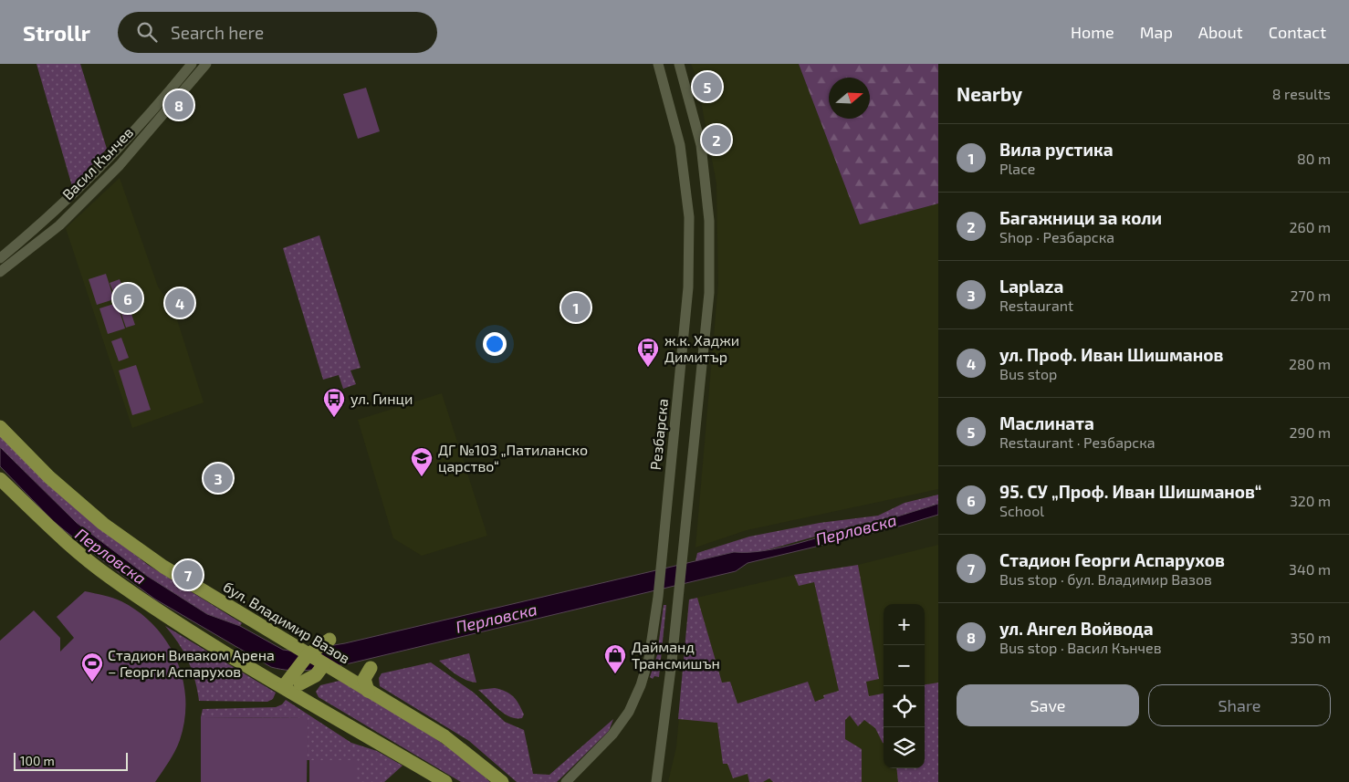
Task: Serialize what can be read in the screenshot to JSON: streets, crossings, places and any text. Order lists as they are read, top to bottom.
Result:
{
  "streets": {
    "main road": ["бул. Владимир Вазов"],
    "street": ["Васил Кънчев", "Резбарска"]
  },
  "water": ["Перловска"],
  "places": {
    "bus stop": ["ж.к. Хаджи Димитър", "ул. Гинци"],
    "school or university": ["ДГ №103 „Патиланско царство“"],
    "shop": ["Дайманд Трансмишън"],
    "sports": ["Стадион Виваком Арена – Георги Аспарухов"]
  },
  "scale_bar": "100 m",
  "north": "right",
  "page": {
    "header": "Strollr",
    "search": "Search here",
    "nav": [
      "Home",
      "Map",
      "About",
      "Contact"
    ],
    "heading": ["Nearby", "8 results"],
    "pins": [
      "5",
      "8",
      "2",
      "6",
      "4",
      "1",
      "3",
      "7"
    ],
    "list": [
      {
        "mark": "1",
        "name": "Вила рустика",
        "note": "Place",
        "value": "80 m"
      },
      {
        "mark": "2",
        "name": "Багажници за коли",
        "note": "Shop · Резбарска",
        "value": "260 m"
      },
      {
        "mark": "3",
        "name": "Laplaza",
        "note": "Restaurant",
        "value": "270 m"
      },
      {
        "mark": "4",
        "name": "ул. Проф. Иван Шишманов",
        "note": "Bus stop",
        "value": "280 m"
      },
      {
        "mark": "5",
        "name": "Маслината",
        "note": "Restaurant · Резбарска",
        "value": "290 m"
      },
      {
        "mark": "6",
        "name": "95. СУ „Проф. Иван Шишманов“",
        "note": "School",
        "value": "320 m"
      },
      {
        "mark": "7",
        "name": "Стадион Георги Аспарухов",
        "note": "Bus stop · бул. Владимир Вазов",
        "value": "340 m"
      },
      {
        "mark": "8",
        "name": "ул. Ангел Войвода",
        "note": "Bus stop · Васил Кънчев",
        "value": "350 m"
      }
    ],
    "map_buttons": ["+", "−"],
    "buttons": ["Save", "Share"],
    "scale": "100 m"
  }
}
